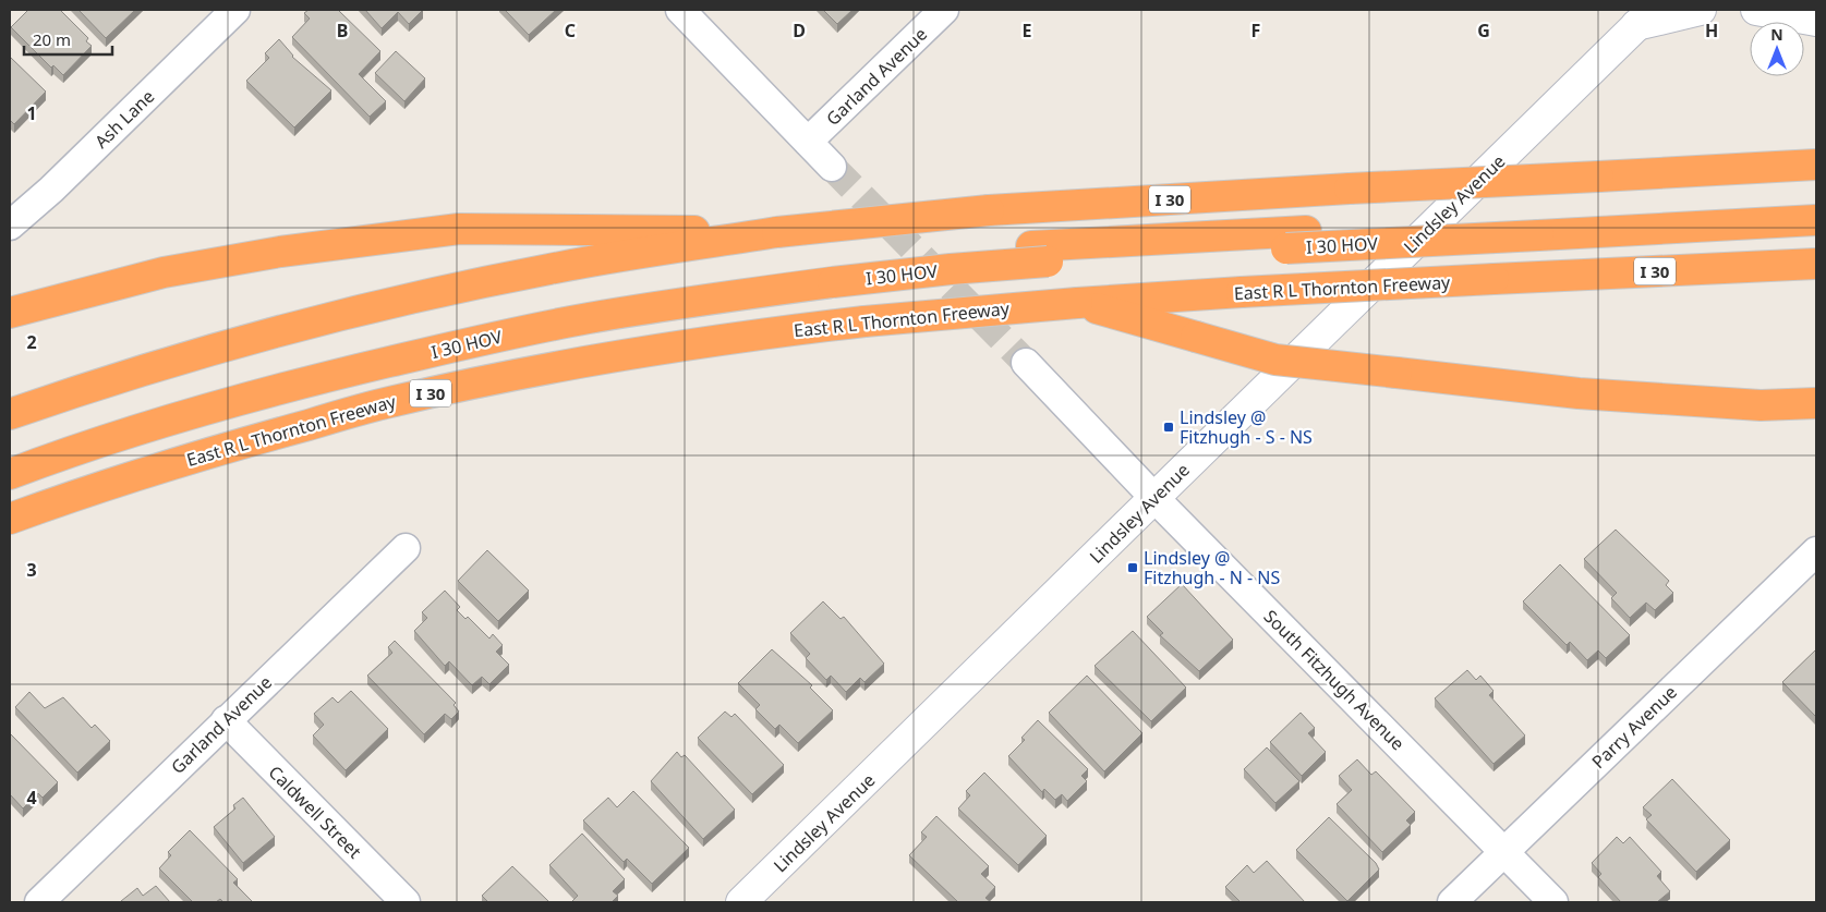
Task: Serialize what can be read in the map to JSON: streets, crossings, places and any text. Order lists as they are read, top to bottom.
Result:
{
  "streets": {
    "highway": ["I 30", "I 30 HOV", "East R L Thornton Freeway"],
    "street": [
      "Garland Avenue",
      "Ash Lane",
      "Lindsley Avenue",
      "South Fitzhugh Avenue",
      "Parry Avenue",
      "Caldwell Street"
    ]
  },
  "crossings": [
    ["Garland Avenue", "Caldwell Street"],
    ["Lindsley Avenue", "South Fitzhugh Avenue"],
    ["South Fitzhugh Avenue", "Parry Avenue"]
  ],
  "places": {
    "transit": ["Lindsley @ Fitzhugh - S - NS", "Lindsley @ Fitzhugh - N - NS"]
  },
  "scale_bar": "20 m",
  "north": "top",
  "grid": {
    "columns": [
      "B",
      "C",
      "D",
      "E",
      "F",
      "G",
      "H"
    ],
    "rows": [
      "1",
      "2",
      "3",
      "4"
    ]
  }
}
